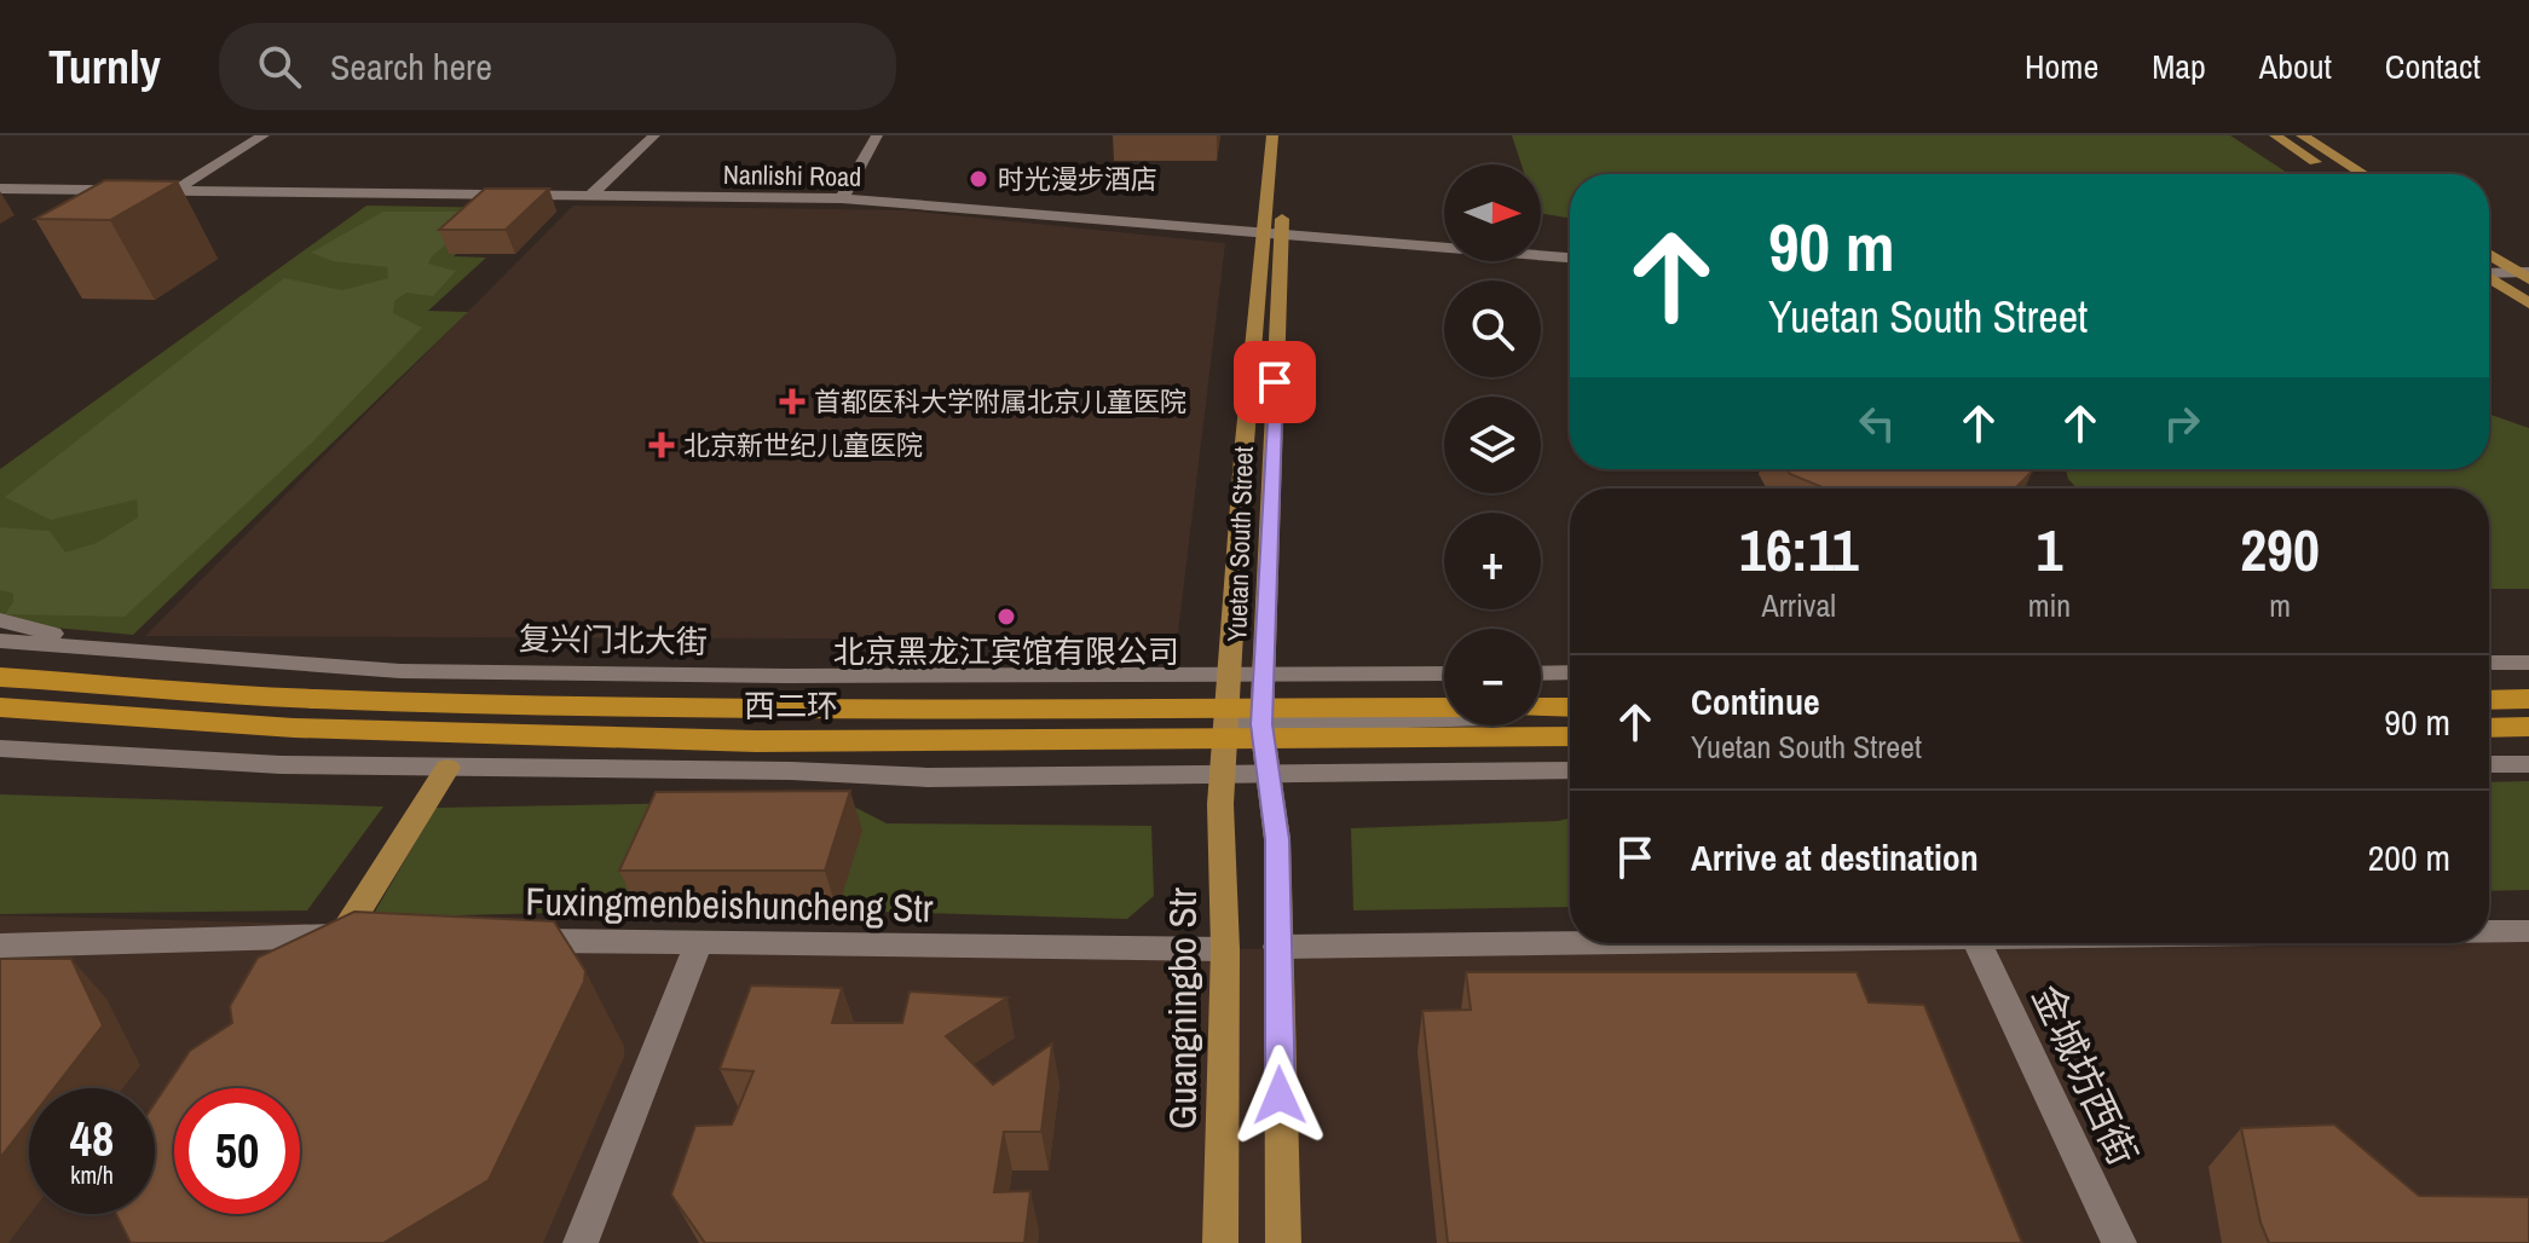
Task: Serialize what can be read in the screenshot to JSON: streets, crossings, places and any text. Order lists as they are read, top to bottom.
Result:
{
  "streets": {
    "highway": ["西二环"],
    "main road": ["Yuetan South Street", "Guangningbo Str"],
    "street": [
      "Nanlishi Road",
      "复兴门北大街",
      "Fuxingmenbeishuncheng Str",
      "金城坊西街"
    ]
  },
  "crossings": [
    ["Nanlishi Road", "Yuetan South Street"],
    ["Yuetan South Street", "复兴门北大街"],
    ["Yuetan South Street", "Guangningbo Str"],
    ["Fuxingmenbeishuncheng Str", "Guangningbo Str"]
  ],
  "places": {
    "other": ["时光漫步酒店", "北京黑龙江宾馆有限公司"],
    "health": ["首都医科大学附属北京儿童医院", "北京新世纪儿童医院"]
  },
  "north": "right",
  "page": {
    "header": "Turnly",
    "search": "Search here",
    "nav": [
      "Home",
      "Map",
      "About",
      "Contact"
    ],
    "map_buttons": ["+", "−"],
    "turn": ["90 m", "Yuetan South Street"],
    "eta": [
      "16:11",
      "Arrival",
      "1",
      "min",
      "290",
      "m"
    ],
    "list": [
      {
        "name": "Continue",
        "note": "Yuetan South Street",
        "value": "90 m"
      },
      {
        "name": "Arrive at destination",
        "value": "200 m"
      }
    ],
    "speed": "48 km/h",
    "limit": "50"
  }
}
